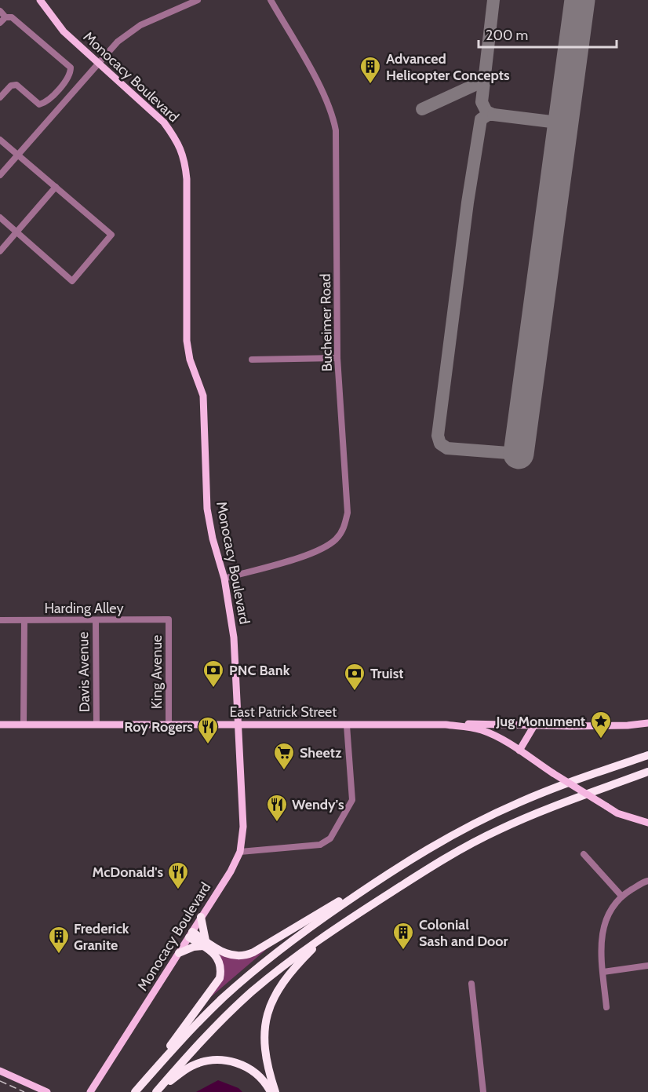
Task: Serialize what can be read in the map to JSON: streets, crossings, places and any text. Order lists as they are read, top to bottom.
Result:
{
  "streets": {
    "main road": ["Monocacy Boulevard", "East Patrick Street"],
    "street": [
      "Bucheimer Road",
      "Harding Alley",
      "Davis Avenue",
      "King Avenue"
    ]
  },
  "crossings": [
    ["Monocacy Boulevard", "Bucheimer Road"],
    ["Monocacy Boulevard", "East Patrick Street"],
    ["Harding Alley", "Davis Avenue"],
    ["Harding Alley", "King Avenue"],
    ["Davis Avenue", "East Patrick Street"],
    ["King Avenue", "East Patrick Street"]
  ],
  "places": {
    "building": ["Advanced Helicopter Concepts", "Colonial Sash and Door", "Frederick Granite"],
    "bank": ["PNC Bank", "Truist"],
    "place": ["Jug Monument"],
    "restaurant": ["Roy Rogers", "Wendy's", "McDonald's"],
    "supermarket": ["Sheetz"]
  },
  "scale_bar": "200 m"
}
